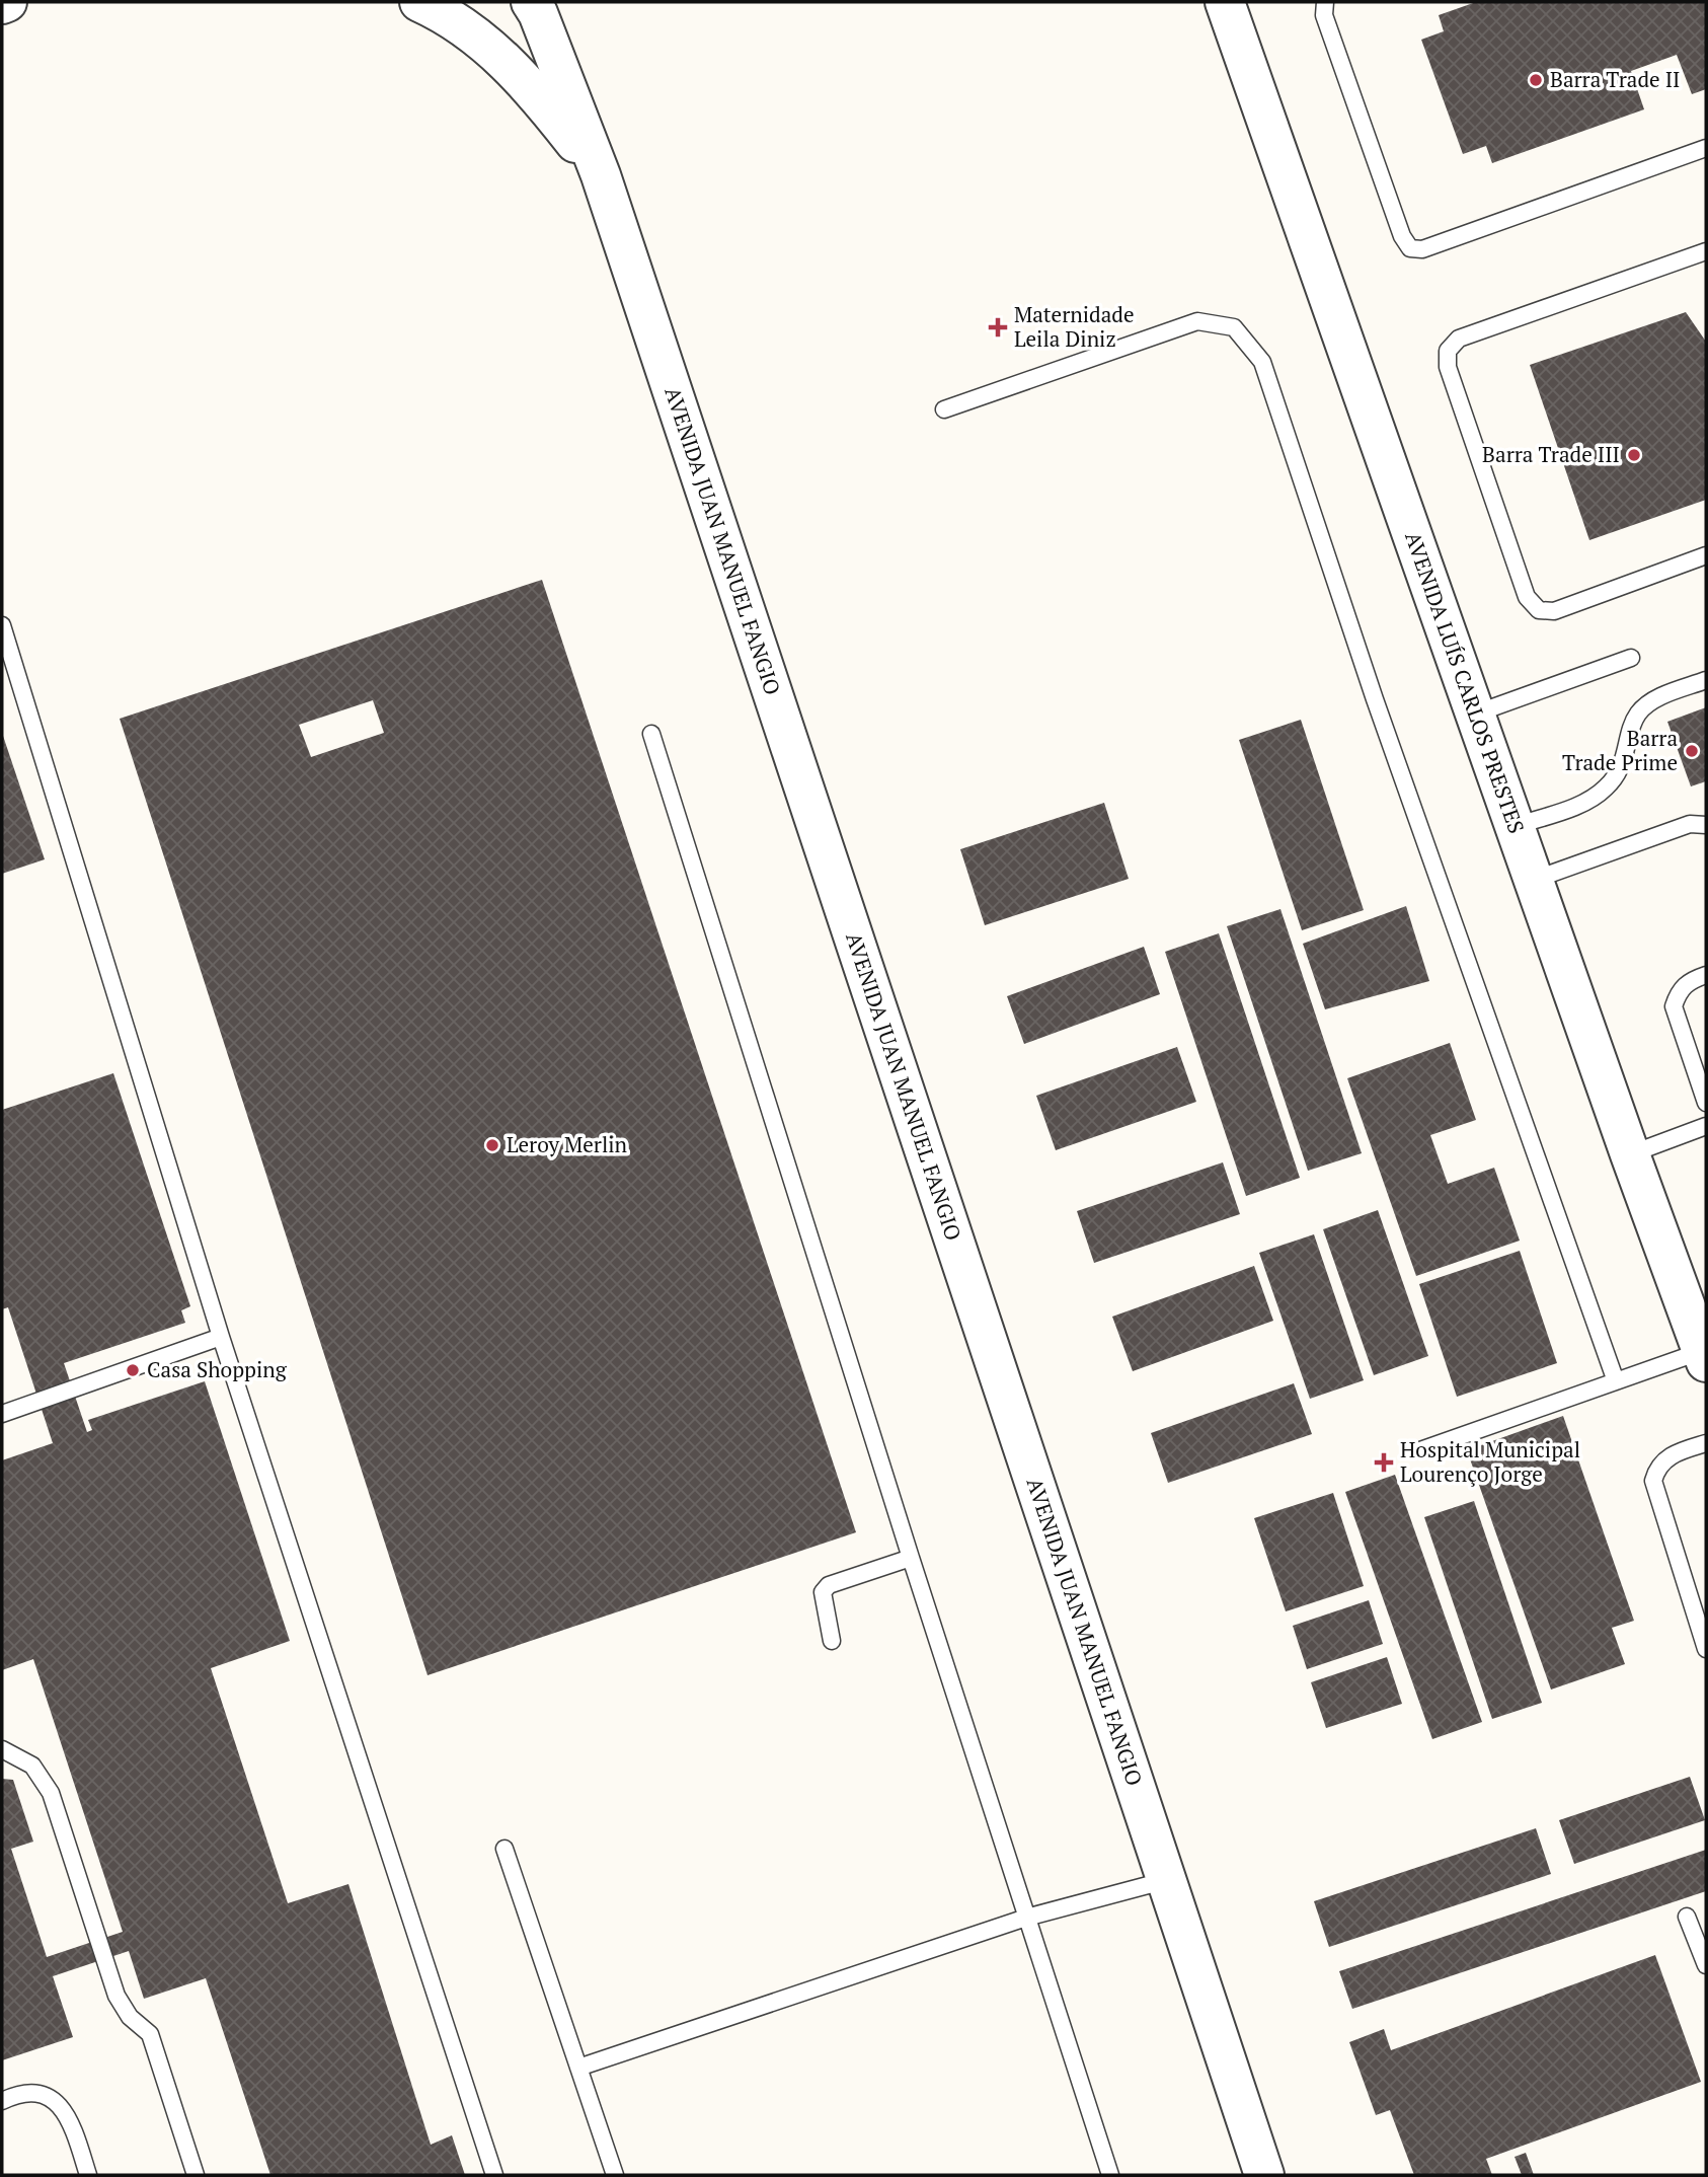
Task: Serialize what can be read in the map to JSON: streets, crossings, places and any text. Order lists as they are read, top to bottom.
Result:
{
  "streets": {
    "street": ["AVENIDA JUAN MANUEL FANGIO", "AVENIDA LUÍS CARLOS PRESTES"]
  },
  "places": {
    "other": [
      "Barra Trade II",
      "Barra Trade III",
      "Barra Trade Prime",
      "Leroy Merlin",
      "Casa Shopping"
    ],
    "health": ["Maternidade Leila Diniz", "Hospital Municipal Lourenço Jorge"]
  }
}
